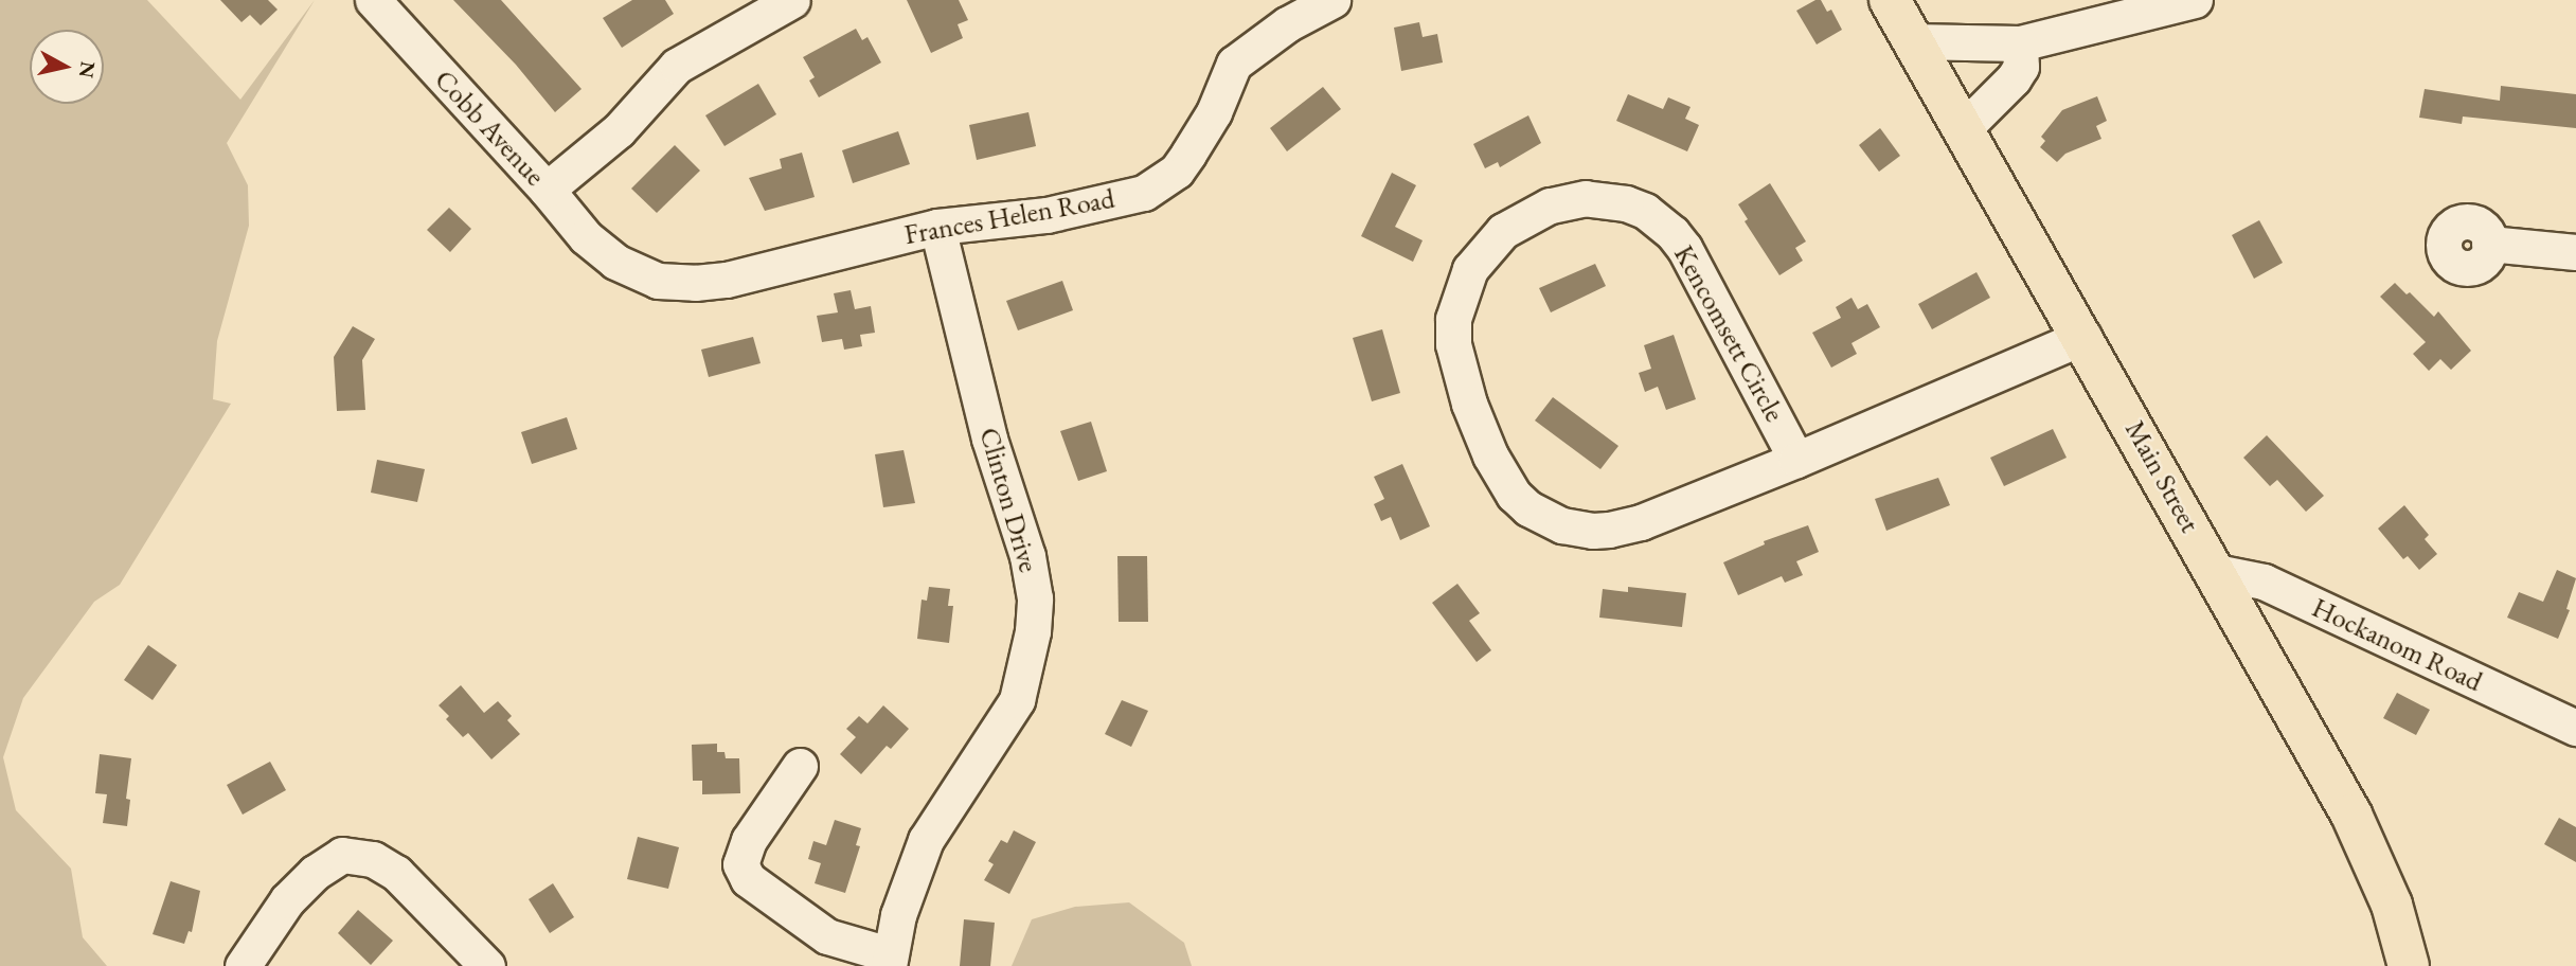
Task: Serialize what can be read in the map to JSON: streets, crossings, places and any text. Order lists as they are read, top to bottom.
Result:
{
  "streets": {
    "main road": ["Main Street"],
    "street": [
      "Cobb Avenue",
      "Frances Helen Road",
      "Kencomsett Circle",
      "Clinton Drive",
      "Hockanom Road"
    ]
  },
  "crossings": [
    ["Cobb Avenue", "Frances Helen Road"],
    ["Frances Helen Road", "Clinton Drive"],
    ["Kencomsett Circle", "Main Street"],
    ["Main Street", "Hockanom Road"]
  ],
  "north": "right"
}
